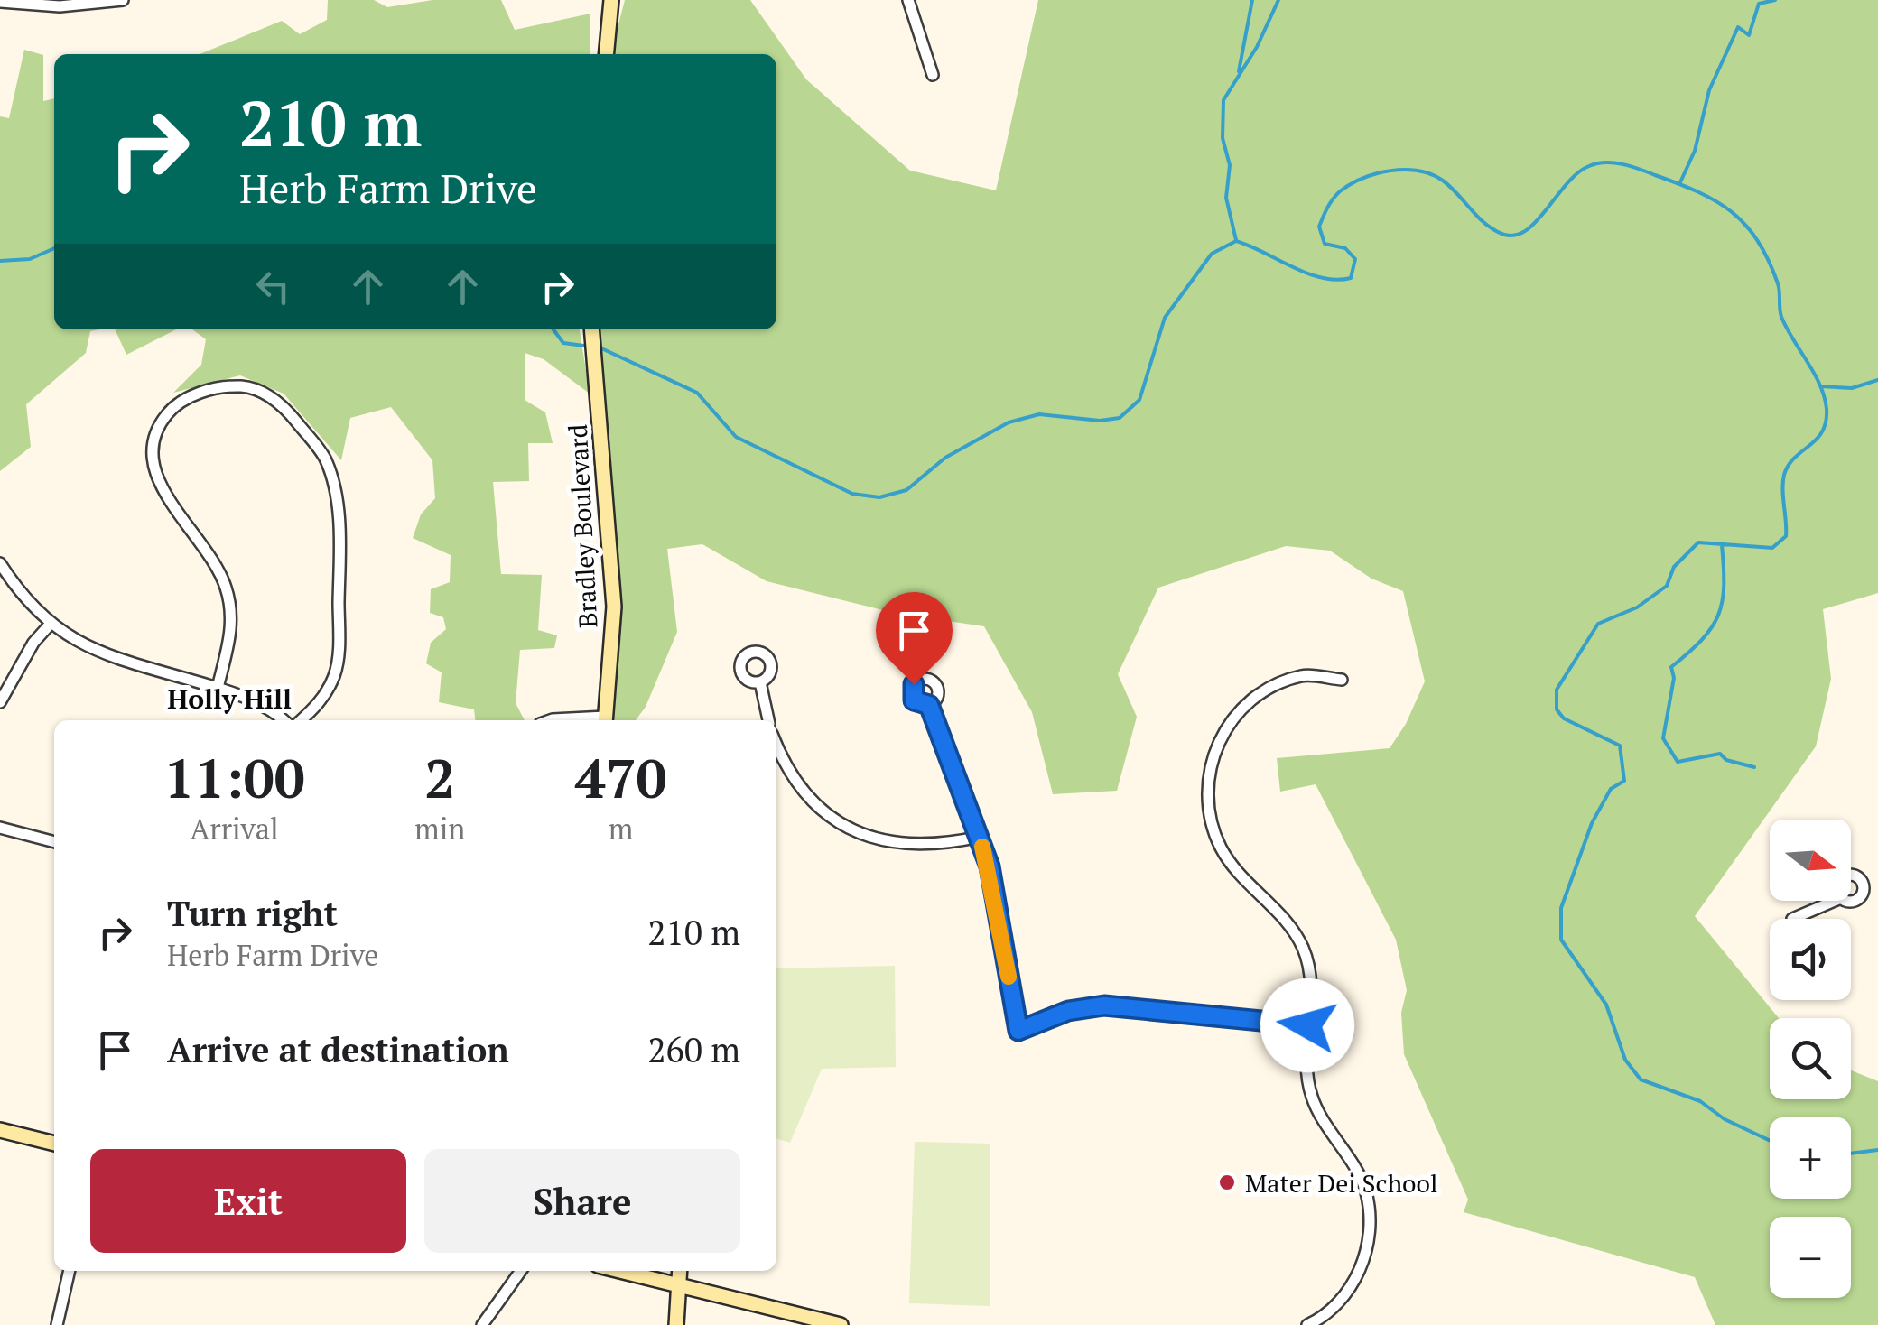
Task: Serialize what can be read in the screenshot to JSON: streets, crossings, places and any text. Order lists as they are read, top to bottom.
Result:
{
  "streets": {
    "main road": ["Bradley Boulevard"]
  },
  "districts": ["Holly Hill"],
  "places": ["Mater Dei School"],
  "north": "right",
  "page": {
    "turn": ["210 m", "Herb Farm Drive"],
    "eta": [
      "11:00",
      "Arrival",
      "2",
      "min",
      "470",
      "m"
    ],
    "map_buttons": ["+", "−"],
    "list": [
      {
        "name": "Turn right",
        "note": "Herb Farm Drive",
        "value": "210 m"
      },
      {
        "name": "Arrive at destination",
        "value": "260 m"
      }
    ],
    "buttons": ["Exit", "Share"]
  }
}
